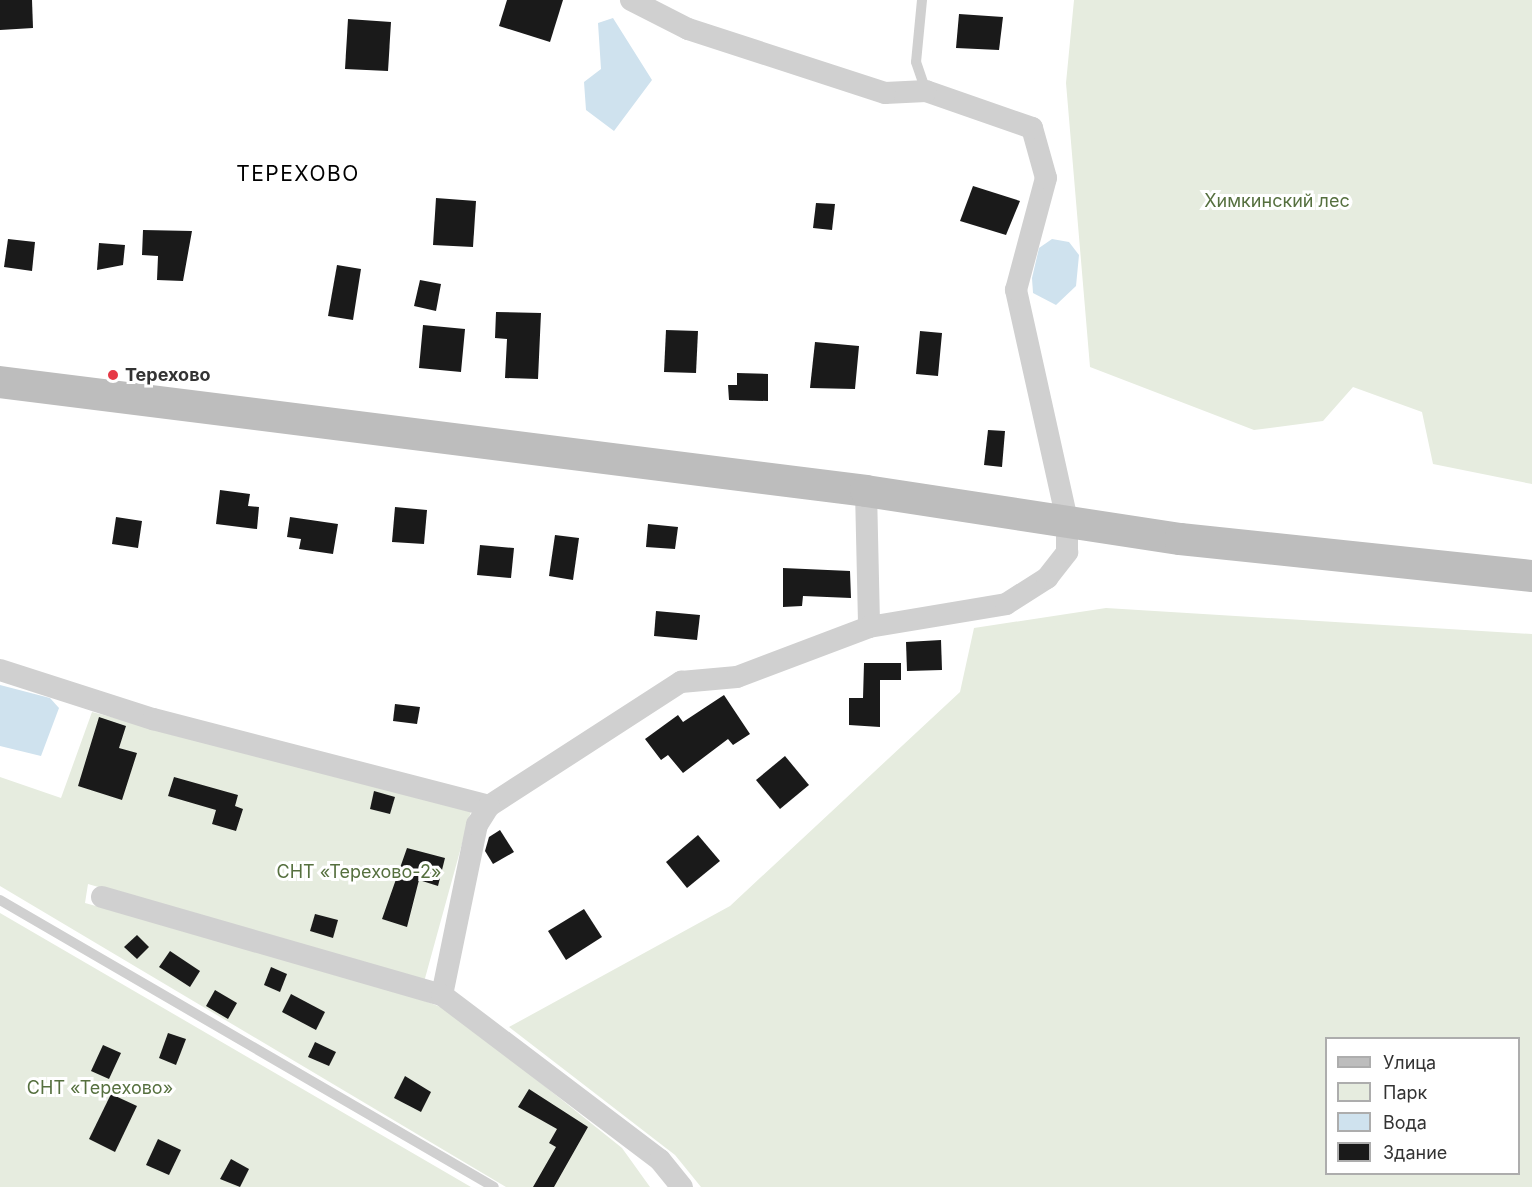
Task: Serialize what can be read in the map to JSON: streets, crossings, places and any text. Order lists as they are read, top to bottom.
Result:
{
  "districts": ["ТЕРЕХОВО"],
  "parks": ["Химкинский лес", "СНТ «Терехово-2»", "СНТ «Терехово»"],
  "places": ["Терехово"],
  "legend": [
    "Улица",
    "Парк",
    "Вода",
    "Здание"
  ]
}
